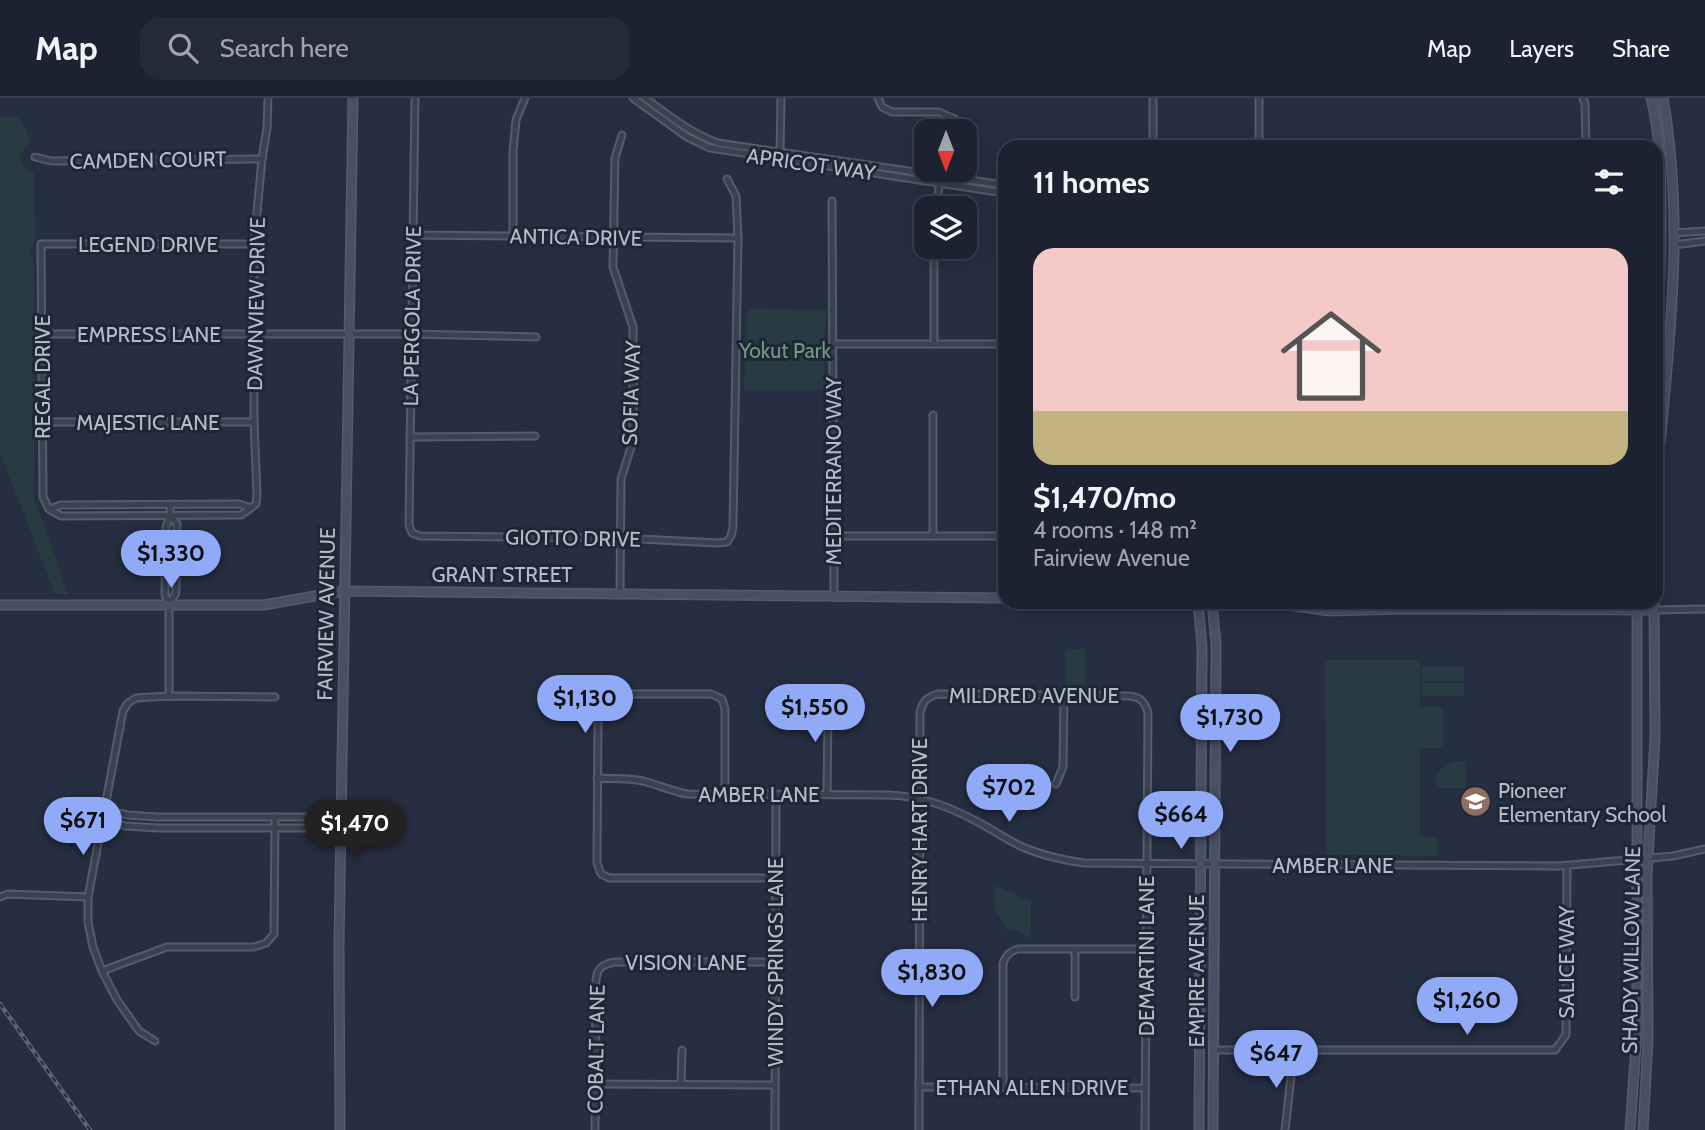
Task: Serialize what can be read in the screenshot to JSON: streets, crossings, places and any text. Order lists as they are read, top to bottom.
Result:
{
  "streets": {
    "street": [
      "CAMDEN COURT",
      "APRICOT WAY",
      "ANTICA DRIVE",
      "LEGEND DRIVE",
      "DAWNVIEW DRIVE",
      "LA PERGOLA DRIVE",
      "EMPRESS LANE",
      "REGAL DRIVE",
      "SOFIA WAY",
      "MAJESTIC LANE",
      "MEDITERRANO WAY",
      "GIOTTO DRIVE",
      "GRANT STREET",
      "FAIRVIEW AVENUE",
      "MILDRED AVENUE",
      "AMBER LANE",
      "HENRY HART DRIVE",
      "SHADY WILLOW LANE",
      "DEMARTINI LANE",
      "VISION LANE",
      "WINDY SPRINGS LANE",
      "SALICE WAY",
      "EMPIRE AVENUE",
      "COBALT LANE",
      "ETHAN ALLEN DRIVE"
    ]
  },
  "crossings": [
    ["CAMDEN COURT", "DAWNVIEW DRIVE"],
    ["ANTICA DRIVE", "LA PERGOLA DRIVE"],
    ["ANTICA DRIVE", "SOFIA WAY"],
    ["ANTICA DRIVE", "GIOTTO DRIVE"],
    ["LEGEND DRIVE", "DAWNVIEW DRIVE"],
    ["LEGEND DRIVE", "REGAL DRIVE"],
    ["DAWNVIEW DRIVE", "EMPRESS LANE"],
    ["DAWNVIEW DRIVE", "MAJESTIC LANE"],
    ["LA PERGOLA DRIVE", "EMPRESS LANE"],
    ["LA PERGOLA DRIVE", "GIOTTO DRIVE"],
    ["EMPRESS LANE", "REGAL DRIVE"],
    ["EMPRESS LANE", "FAIRVIEW AVENUE"],
    ["REGAL DRIVE", "MAJESTIC LANE"],
    ["SOFIA WAY", "GIOTTO DRIVE"],
    ["SOFIA WAY", "GRANT STREET"],
    ["MEDITERRANO WAY", "GRANT STREET"],
    ["GRANT STREET", "FAIRVIEW AVENUE"],
    ["MILDRED AVENUE", "HENRY HART DRIVE"],
    ["MILDRED AVENUE", "DEMARTINI LANE"],
    ["AMBER LANE", "HENRY HART DRIVE"],
    ["AMBER LANE", "SHADY WILLOW LANE"],
    ["AMBER LANE", "DEMARTINI LANE"],
    ["AMBER LANE", "WINDY SPRINGS LANE"],
    ["AMBER LANE", "SALICE WAY"],
    ["AMBER LANE", "EMPIRE AVENUE"],
    ["HENRY HART DRIVE", "ETHAN ALLEN DRIVE"],
    ["DEMARTINI LANE", "ETHAN ALLEN DRIVE"],
    ["VISION LANE", "WINDY SPRINGS LANE"],
    ["VISION LANE", "COBALT LANE"],
    ["SALICE WAY", "EMPIRE AVENUE"]
  ],
  "parks": ["Yokut Park"],
  "places": {
    "school or university": ["Pioneer Elementary School"]
  },
  "north": "bottom",
  "page": {
    "header": "Map",
    "search": "Search here",
    "nav": ["Map", "Layers", "Share"],
    "heading": "11 homes",
    "list": [
      {
        "name": "$1,470/mo",
        "note": "4 rooms · 148 m² · Fairview Avenue"
      }
    ],
    "price": [
      "$1,330",
      "$1,130",
      "$1,550",
      "$1,730",
      "$702",
      "$664",
      "$671",
      "$1,470",
      "$1,830",
      "$1,260",
      "$647"
    ]
  }
}
